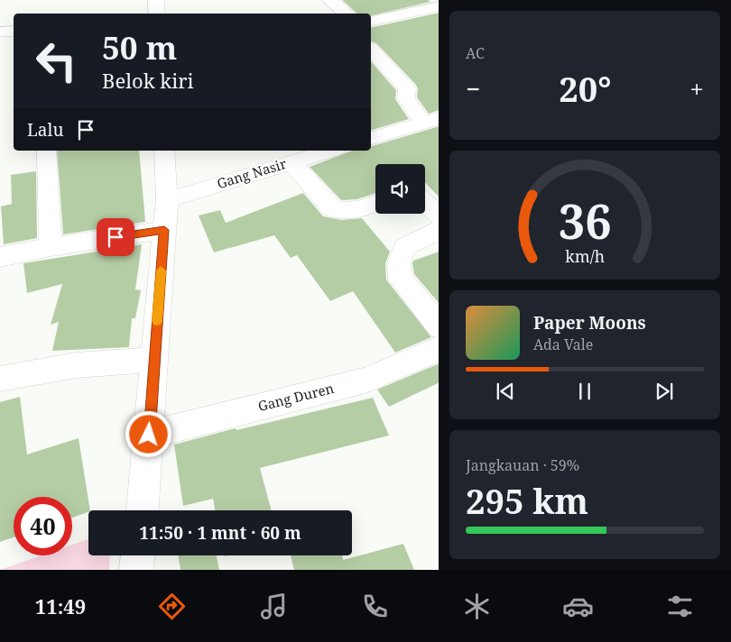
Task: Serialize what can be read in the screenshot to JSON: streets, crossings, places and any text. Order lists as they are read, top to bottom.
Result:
{
  "streets": {
    "street": ["Gang Nasir", "Gang Duren"]
  },
  "page": {
    "tile": [
      "AC",
      ["Jangkauan · 59%", "295 km"]
    ],
    "turn": ["50 m", "Belok kiri"],
    "heat": ["−", "20°", "+"],
    "then": "Lalu",
    "song": ["Paper Moons", "Ada Vale"],
    "limit": "40",
    "trip": "11:50 · 1 mnt · 60 m",
    "tabs": "11:49",
    "gauge": ["36", "km/h"]
  }
}
